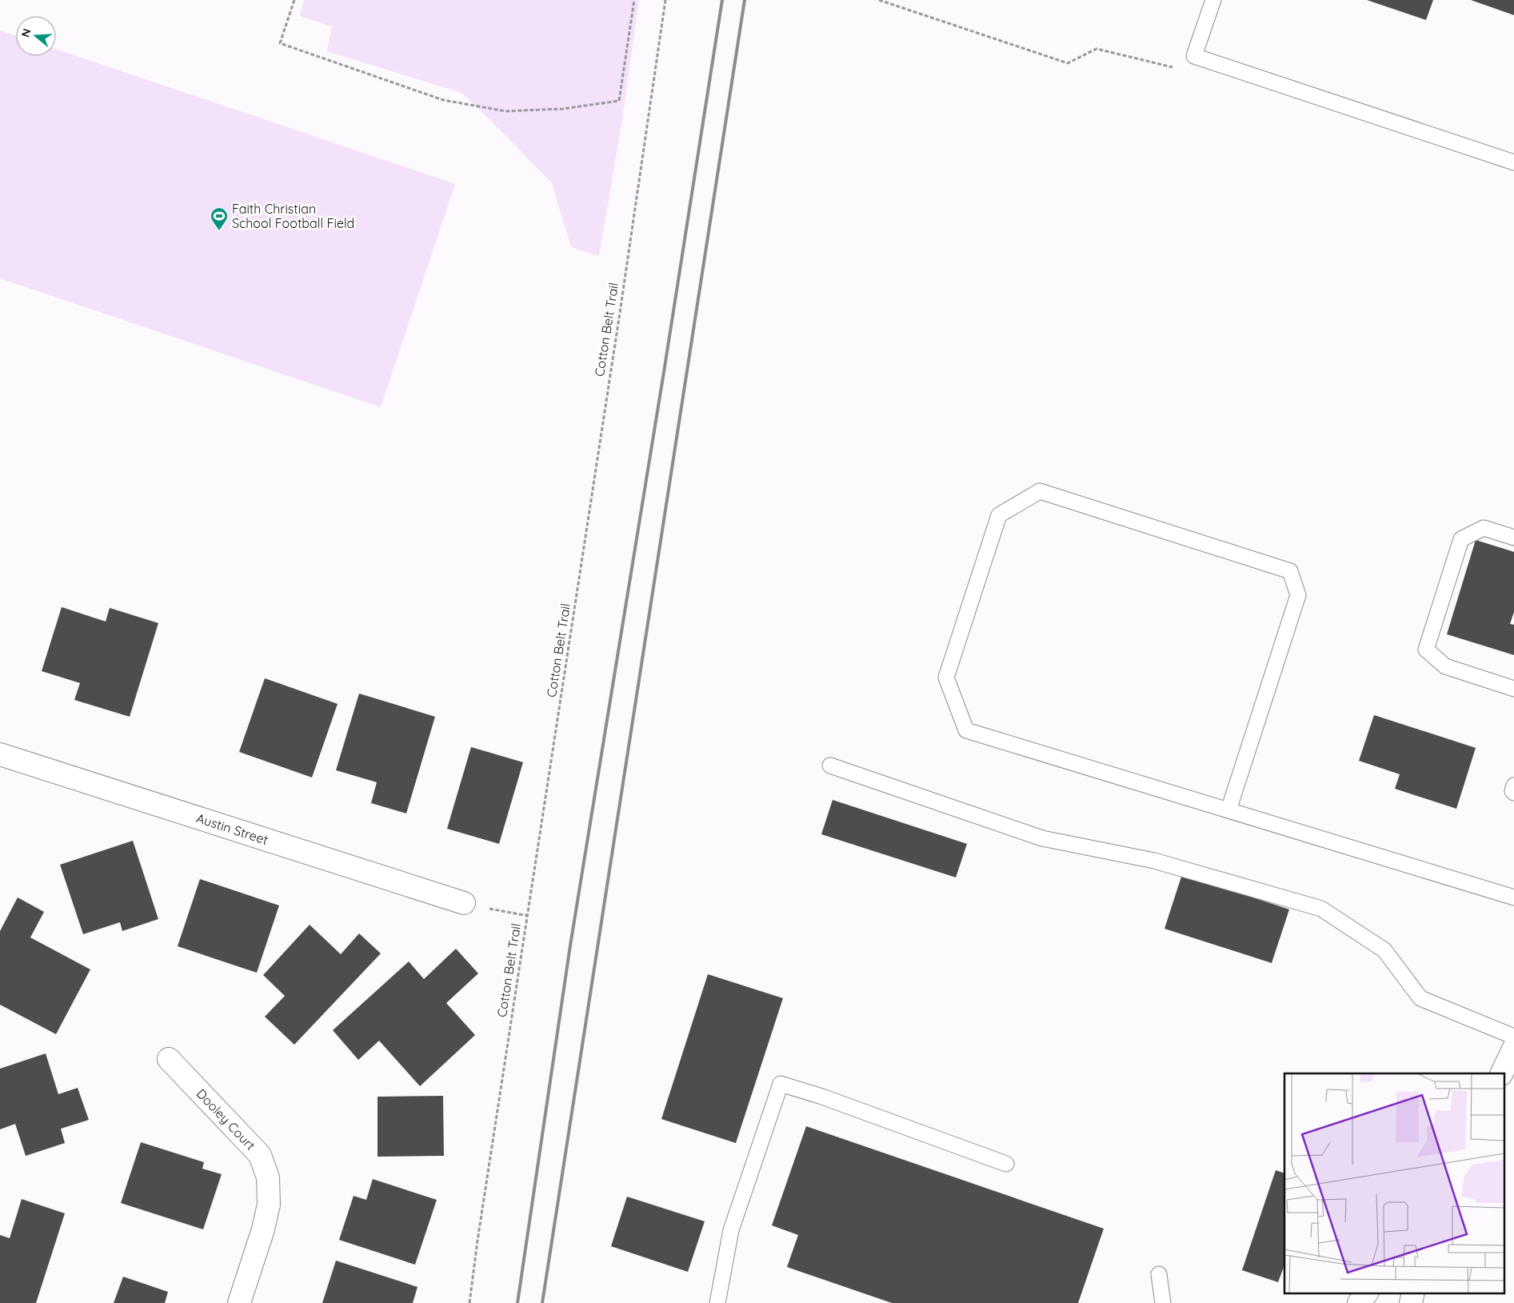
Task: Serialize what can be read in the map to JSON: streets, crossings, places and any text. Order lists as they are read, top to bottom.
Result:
{
  "streets": {
    "street": ["Austin Street", "Dooley Court"],
    "path": ["Cotton Belt Trail"]
  },
  "places": {
    "sports": ["Faith Christian School Football Field"]
  },
  "north": "left"
}
